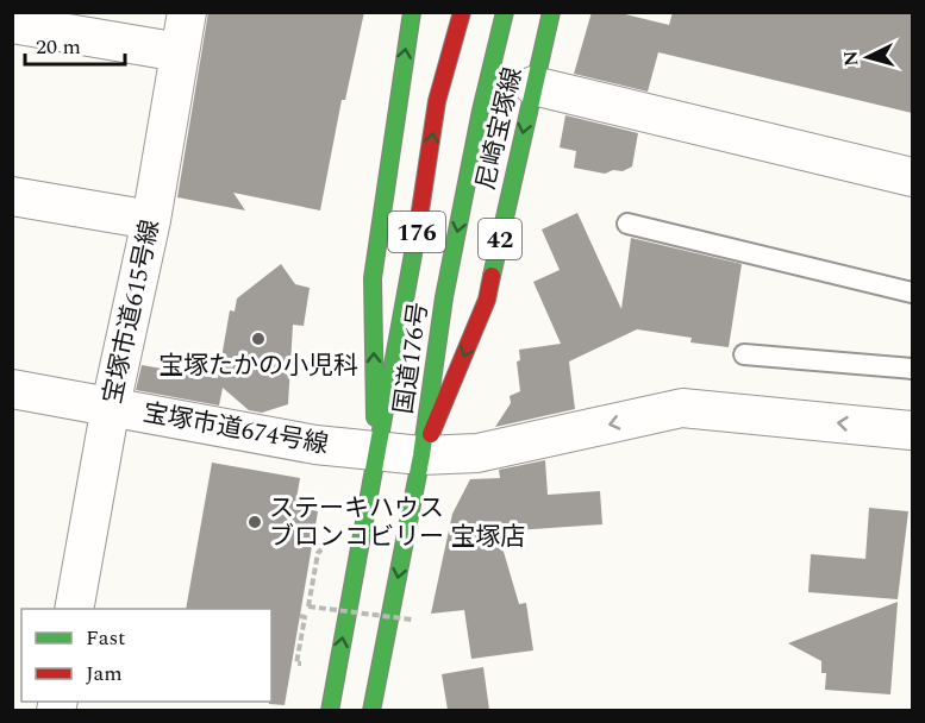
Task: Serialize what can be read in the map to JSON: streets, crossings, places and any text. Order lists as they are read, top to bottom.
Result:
{
  "streets": {
    "main road": [
      "尼崎宝塚線",
      "176",
      "42",
      "国道176号"
    ],
    "street": ["宝塚市道615号線", "宝塚市道674号線"]
  },
  "crossings": [
    ["尼崎宝塚線", "国道176号"],
    ["尼崎宝塚線", "宝塚市道674号線"],
    ["宝塚市道615号線", "宝塚市道674号線"],
    ["国道176号", "宝塚市道674号線"]
  ],
  "places": ["宝塚たかの小児科", "ステーキハウス ブロンコビリー 宝塚店"],
  "legend": ["Fast", "Jam"],
  "scale_bar": "20 m",
  "north": "left"
}
